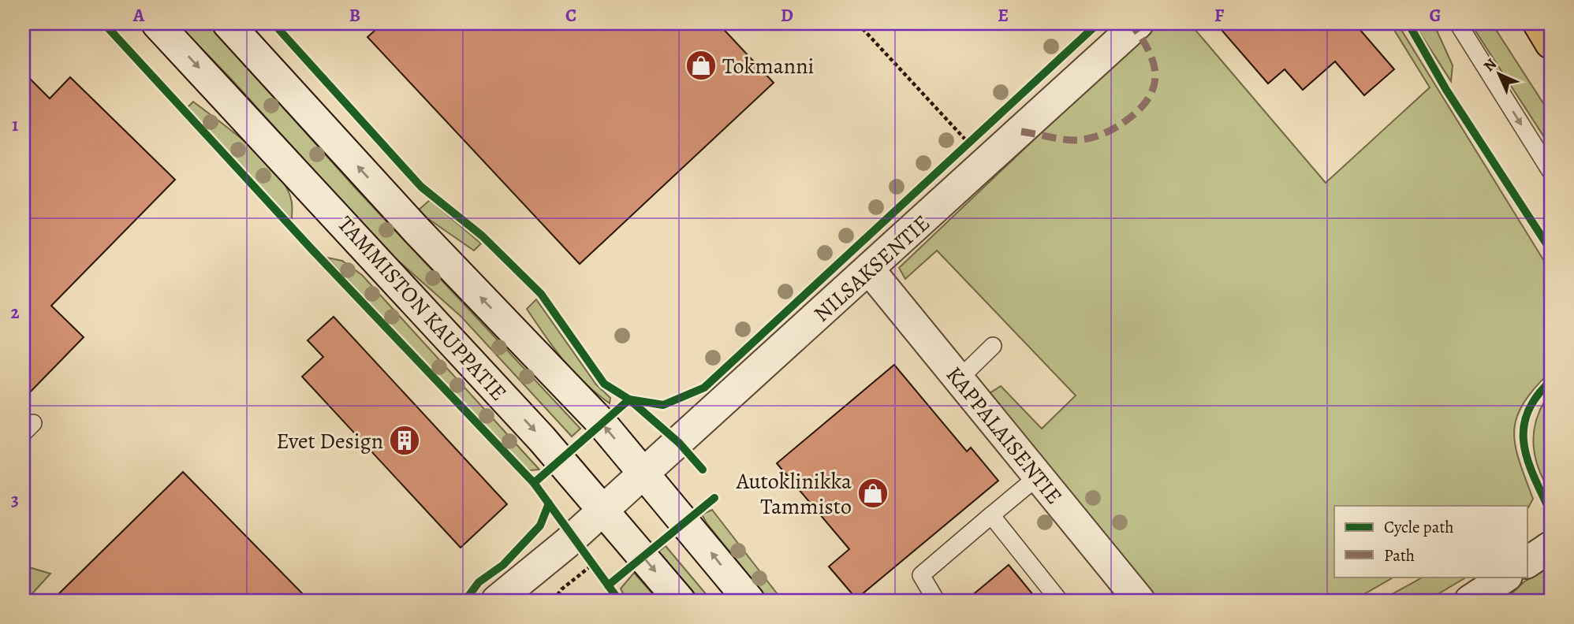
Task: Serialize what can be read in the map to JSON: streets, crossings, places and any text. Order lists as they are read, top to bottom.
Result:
{
  "streets": {
    "main road": ["NILSAKSENTIE", "TAMMISTON KAUPPATIE", "KAPPALAISENTIE"]
  },
  "crossings": [
    ["NILSAKSENTIE", "TAMMISTON KAUPPATIE"],
    ["NILSAKSENTIE", "KAPPALAISENTIE"]
  ],
  "places": {
    "shop": ["Tokmanni", "Autoklinikka Tammisto"],
    "building": ["Evet Design"]
  },
  "legend": ["Cycle path", "Path"],
  "north": "top left",
  "grid": {
    "columns": [
      "A",
      "B",
      "C",
      "D",
      "E",
      "F",
      "G"
    ],
    "rows": ["1", "2", "3"]
  }
}
